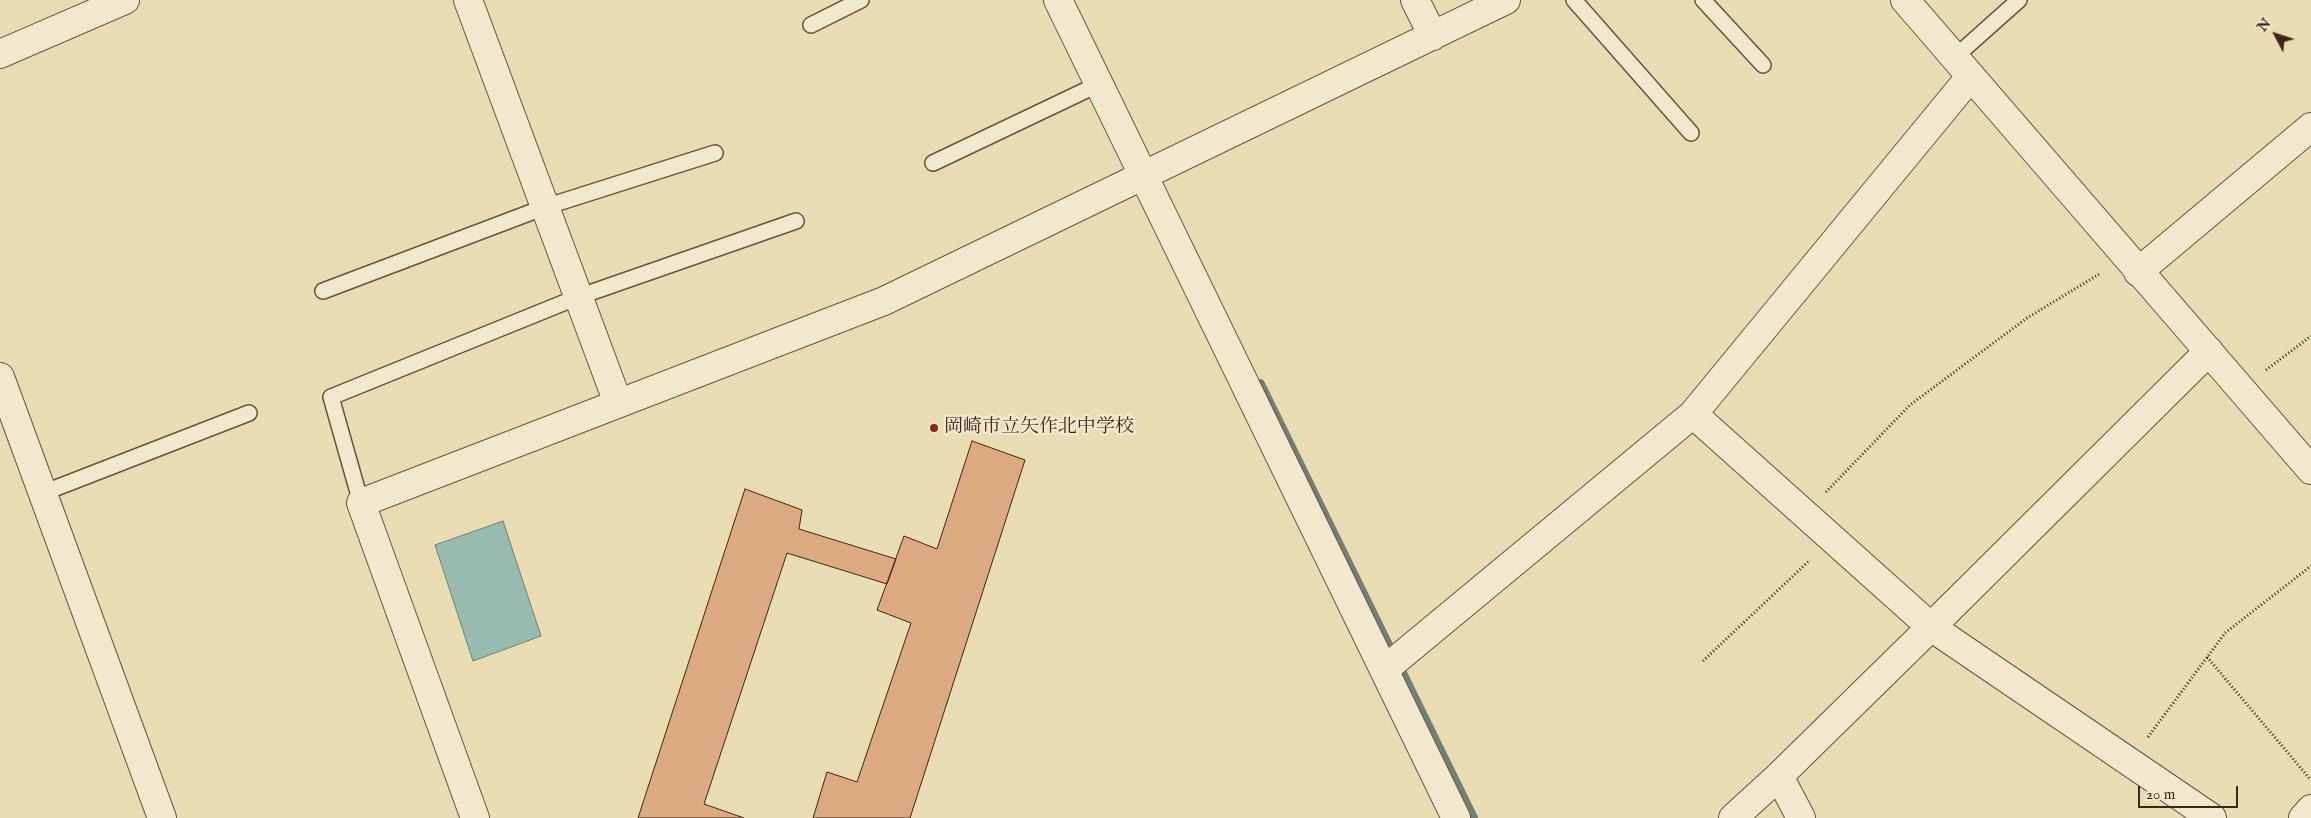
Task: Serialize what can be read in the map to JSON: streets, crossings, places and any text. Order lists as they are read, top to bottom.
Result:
{
  "places": ["岡崎市立矢作北中学校"],
  "scale_bar": "20 m",
  "north": "top left"
}
